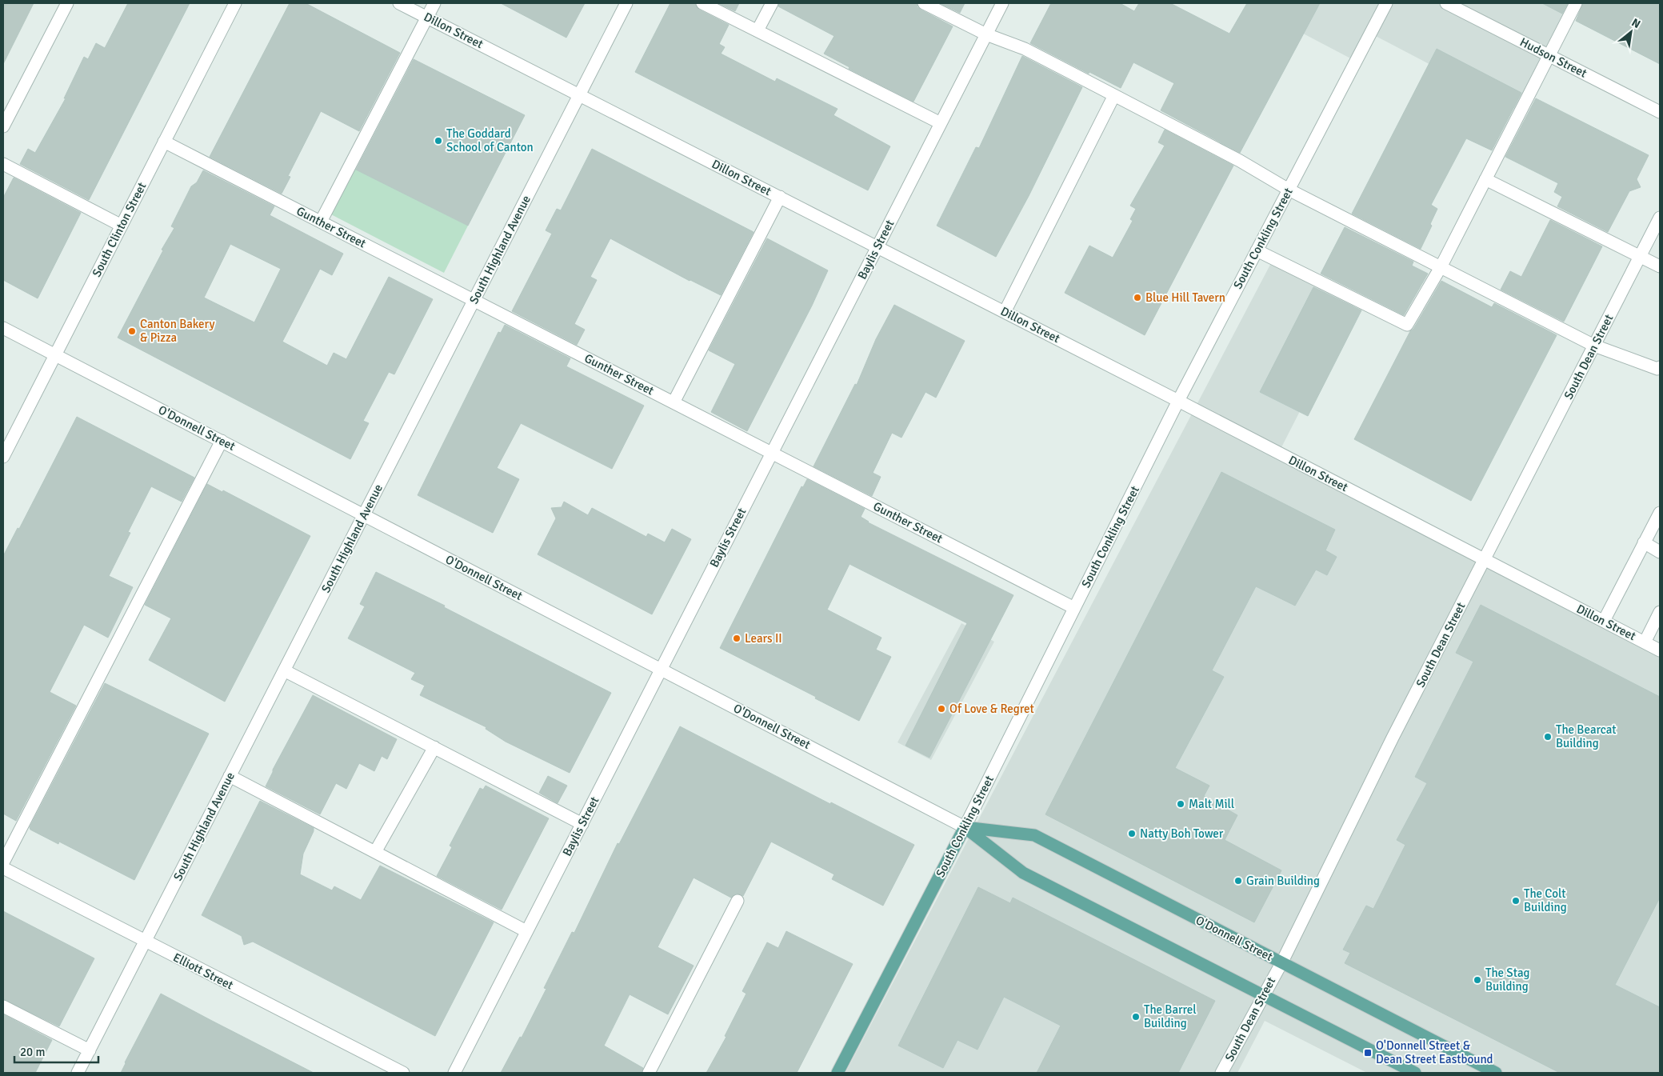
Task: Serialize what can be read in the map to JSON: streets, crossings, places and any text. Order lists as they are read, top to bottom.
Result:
{
  "streets": {
    "main road": ["South Conkling Street", "O'Donnell Street"],
    "street": [
      "Dillon Street",
      "Hudson Street",
      "Gunther Street",
      "South Clinton Street",
      "South Highland Avenue",
      "Baylis Street",
      "South Dean Street",
      "Elliott Street"
    ]
  },
  "crossings": [
    ["Dillon Street", "South Conkling Street"],
    ["Dillon Street", "South Highland Avenue"],
    ["Dillon Street", "Baylis Street"],
    ["Dillon Street", "South Dean Street"],
    ["Gunther Street", "South Clinton Street"],
    ["Gunther Street", "South Conkling Street"],
    ["Gunther Street", "South Highland Avenue"],
    ["Gunther Street", "Baylis Street"],
    ["South Clinton Street", "O'Donnell Street"],
    ["South Conkling Street", "O'Donnell Street"],
    ["South Highland Avenue", "O'Donnell Street"],
    ["South Highland Avenue", "Elliott Street"],
    ["Baylis Street", "O'Donnell Street"],
    ["South Dean Street", "O'Donnell Street"]
  ],
  "places": {
    "other": [
      "The Goddard School of Canton",
      "Blue Hill Tavern",
      "Canton Bakery & Pizza",
      "Lears II",
      "Of Love & Regret",
      "The Bearcat Building",
      "Malt Mill",
      "Natty Boh Tower",
      "Grain Building",
      "The Colt Building",
      "The Stag Building",
      "The Barrel Building"
    ],
    "transit": ["O'Donnell Street & Dean Street Eastbound"]
  },
  "scale_bar": "20 m",
  "north": "top right"
}
